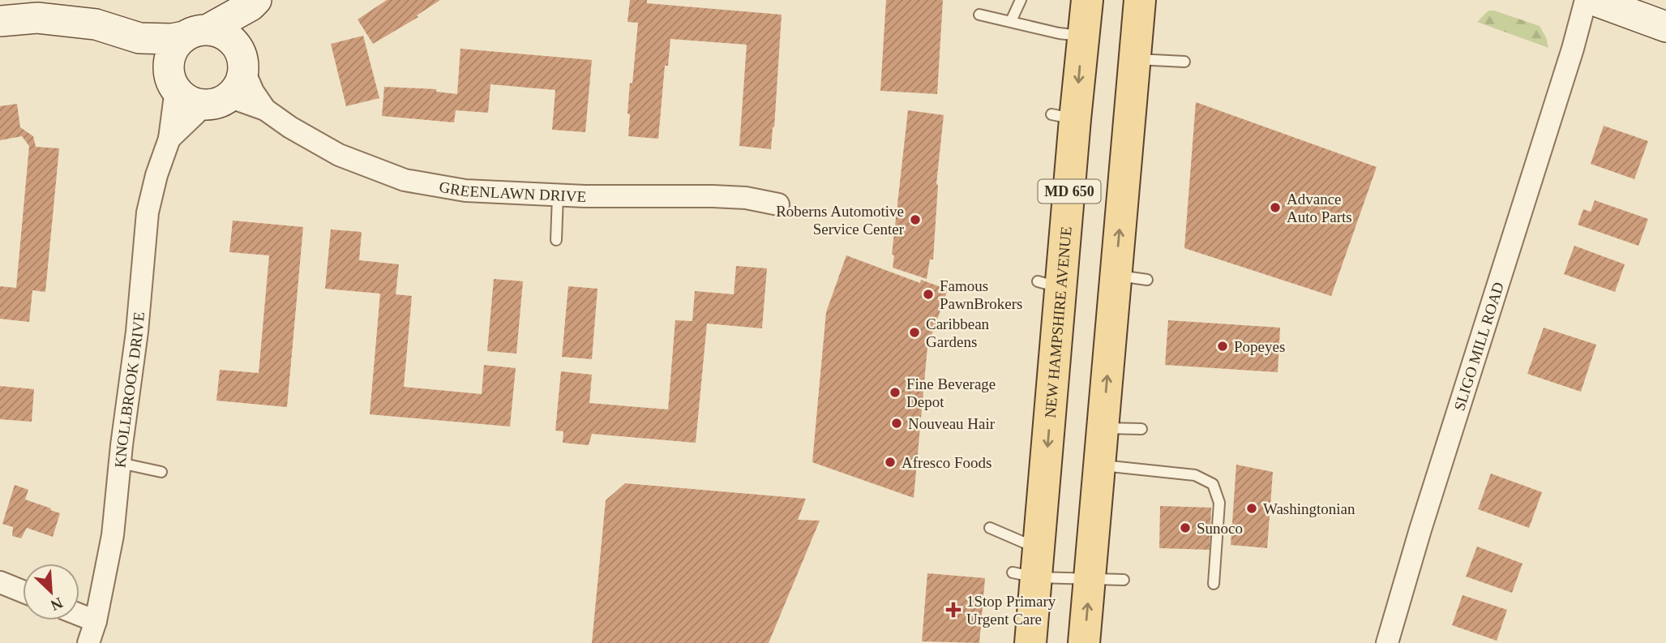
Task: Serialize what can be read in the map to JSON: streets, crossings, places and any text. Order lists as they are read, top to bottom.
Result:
{
  "streets": {
    "main road": ["MD 650", "NEW HAMPSHIRE AVENUE"],
    "street": ["GREENLAWN DRIVE", "SLIGO MILL ROAD", "KNOLLBROOK DRIVE"]
  },
  "crossings": [
    ["GREENLAWN DRIVE", "KNOLLBROOK DRIVE"]
  ],
  "places": {
    "other": [
      "Advance Auto Parts",
      "Roberns Automotive Service Center",
      "Famous PawnBrokers",
      "Caribbean Gardens",
      "Popeyes",
      "Fine Beverage Depot",
      "Nouveau Hair",
      "Afresco Foods",
      "Washingtonian",
      "Sunoco"
    ],
    "health": ["1Stop Primary Urgent Care"]
  },
  "north": "bottom right"
}
